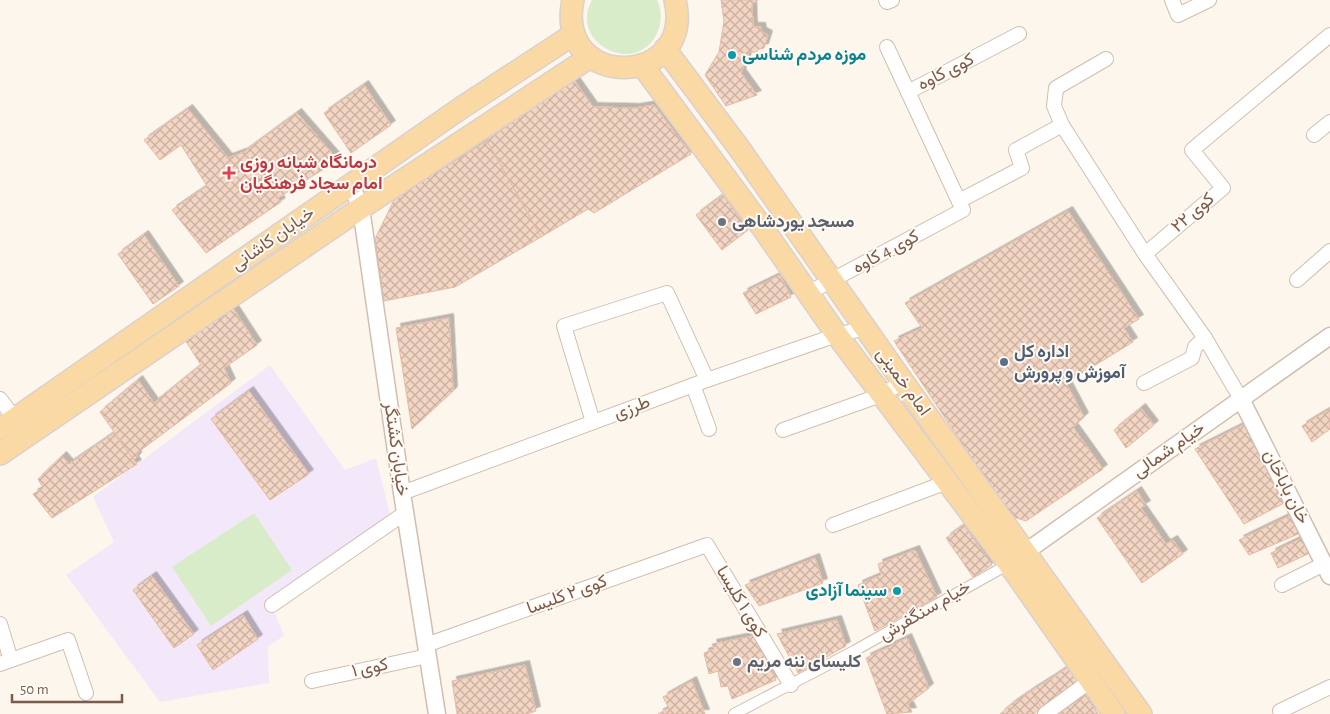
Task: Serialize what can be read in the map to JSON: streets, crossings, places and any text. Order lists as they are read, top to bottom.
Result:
{
  "streets": {
    "main road": ["خیابان کاشانی", "امام خمینی"],
    "street": [
      "کوی کاوه",
      "کوی ۲۲",
      "کوی 4 کاوه",
      "طرزی",
      "خیابان کشتگر",
      "خیام شمالی",
      "خان باباخان",
      "کوی ۲ کلیسا",
      "کوی ۱ کلیسا",
      "خیام سنگفرش",
      "کوی ۱"
    ]
  },
  "crossings": [
    ["کوی کاوه", "کوی 4 کاوه"],
    ["خیابان کاشانی", "خیابان کشتگر"],
    ["کوی 4 کاوه", "امام خمینی"],
    ["امام خمینی", "طرزی"],
    ["امام خمینی", "خیام شمالی"],
    ["امام خمینی", "خیام سنگفرش"],
    ["طرزی", "خیابان کشتگر"],
    ["خیابان کشتگر", "کوی ۲ کلیسا"],
    ["خیابان کشتگر", "کوی ۱"],
    ["خیام شمالی", "خان باباخان"],
    ["خیام شمالی", "خیام سنگفرش"],
    ["کوی ۲ کلیسا", "کوی ۱ کلیسا"],
    ["کوی ۲ کلیسا", "کوی ۱"],
    ["کوی ۱ کلیسا", "خیام سنگفرش"]
  ],
  "places": {
    "other": [
      "موزه مردم شناسی",
      "مسجد یوردشاهی",
      "اداره کل آموزش و پرورش",
      "سینما آزادی",
      "کلیسای ننه مریم"
    ],
    "health": ["درمانگاه شبانه روزی امام سجاد فرهنگیان"]
  },
  "scale_bar": "50 m"
}
